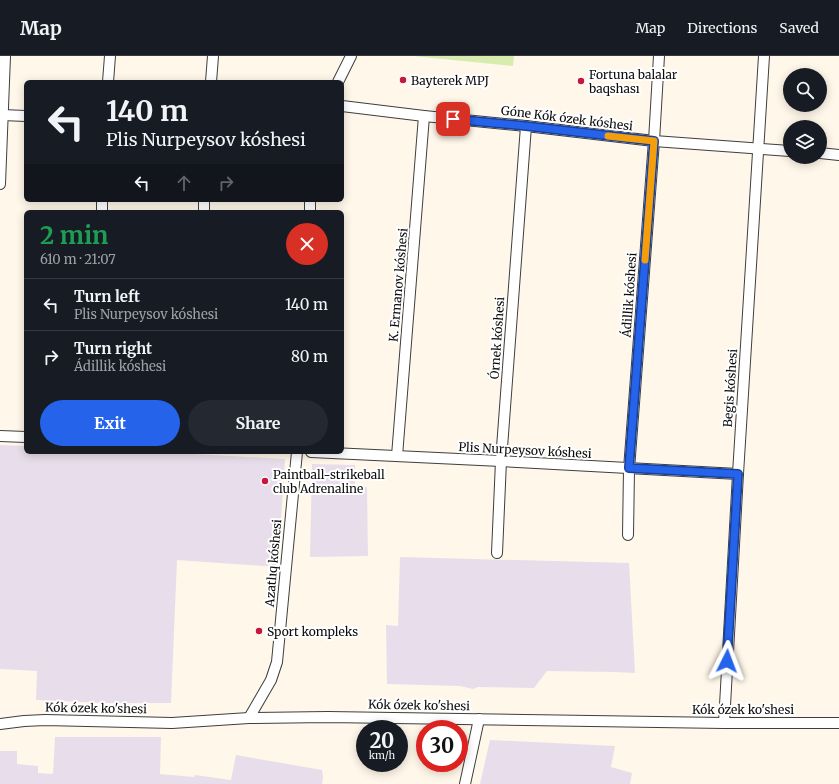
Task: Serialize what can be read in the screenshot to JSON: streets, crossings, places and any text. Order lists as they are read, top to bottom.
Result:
{
  "streets": {
    "street": [
      "Góne Kók ózek kóshesi",
      "K. Ermanov kóshesi",
      "Ádillik kóshesi",
      "Órnek kóshesi",
      "Begis kóshesi",
      "Plis Nurpeysov kóshesi",
      "Azatlıq kóshesi",
      "Kók ózek ko'shesi"
    ]
  },
  "crossings": [
    ["Góne Kók ózek kóshesi", "K. Ermanov kóshesi"],
    ["Góne Kók ózek kóshesi", "Ádillik kóshesi"],
    ["Góne Kók ózek kóshesi", "Órnek kóshesi"],
    ["Góne Kók ózek kóshesi", "Begis kóshesi"],
    ["K. Ermanov kóshesi", "Plis Nurpeysov kóshesi"],
    ["Ádillik kóshesi", "Plis Nurpeysov kóshesi"],
    ["Órnek kóshesi", "Plis Nurpeysov kóshesi"],
    ["Begis kóshesi", "Plis Nurpeysov kóshesi"],
    ["Begis kóshesi", "Kók ózek ko'shesi"],
    ["Azatlıq kóshesi", "Kók ózek ko'shesi"]
  ],
  "places": [
    "Bayterek MPJ",
    "Fortuna balalar baqshası",
    "Paintball-strikeball club Adrenaline",
    "Sport kompleks"
  ],
  "page": {
    "header": "Map",
    "nav": ["Map", "Directions", "Saved"],
    "turn": ["140 m", "Plis Nurpeysov kóshesi"],
    "heading": ["2 min", "610 m · 21:07"],
    "list": [
      {
        "name": "Turn left",
        "note": "Plis Nurpeysov kóshesi",
        "value": "140 m"
      },
      {
        "name": "Turn right",
        "note": "Ádillik kóshesi",
        "value": "80 m"
      }
    ],
    "buttons": ["Exit", "Share"],
    "speed": "20 km/h",
    "limit": "30"
  }
}
